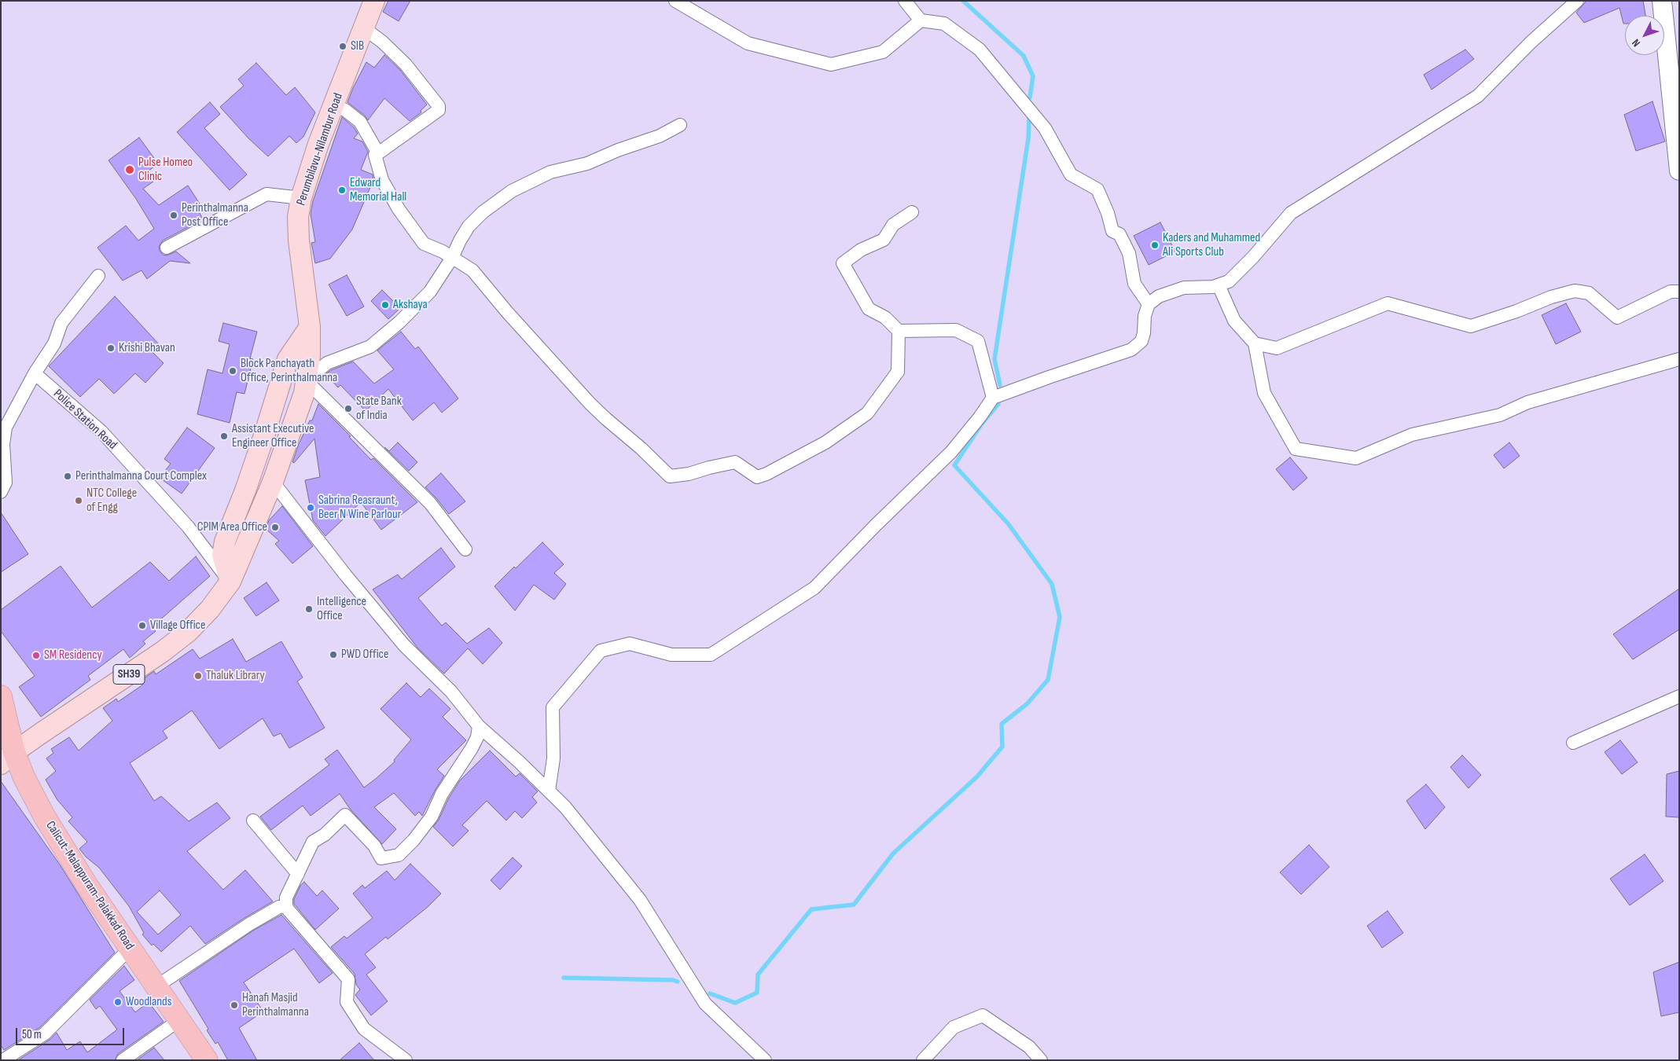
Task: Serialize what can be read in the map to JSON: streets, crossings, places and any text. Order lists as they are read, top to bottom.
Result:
{
  "streets": {
    "highway": ["Calicut-Malappuram-Palakkad Road"],
    "main road": ["Perumbilavu-Nilambur Road", "SH39"],
    "street": ["Police Station Road"]
  },
  "crossings": [
    ["Perumbilavu-Nilambur Road", "Police Station Road"],
    ["Perumbilavu-Nilambur Road", "Calicut-Malappuram-Palakkad Road"]
  ],
  "places": [
    "SIB",
    "Pulse Homeo Clinic",
    "Edward Memorial Hall",
    "Perinthalmanna Post Office",
    "Kaders and Muhammed Ali Sports Club",
    "Akshaya",
    "Krishi Bhavan",
    "Block Panchayath Office, Perinthalmanna",
    "State Bank of India",
    "Assistant Executive Engineer Office",
    "Perinthalmanna Court Complex",
    "NTC College of Engg",
    "Sabrina Reasraunt, Beer N Wine Parlour",
    "CPIM Area Office",
    "Intelligence Office",
    "Village Office",
    "PWD Office",
    "SM Residency",
    "Thaluk Library",
    "Woodlands",
    "Hanafi Masjid Perinthalmanna"
  ],
  "scale_bar": "50 m",
  "north": "bottom left"
}
